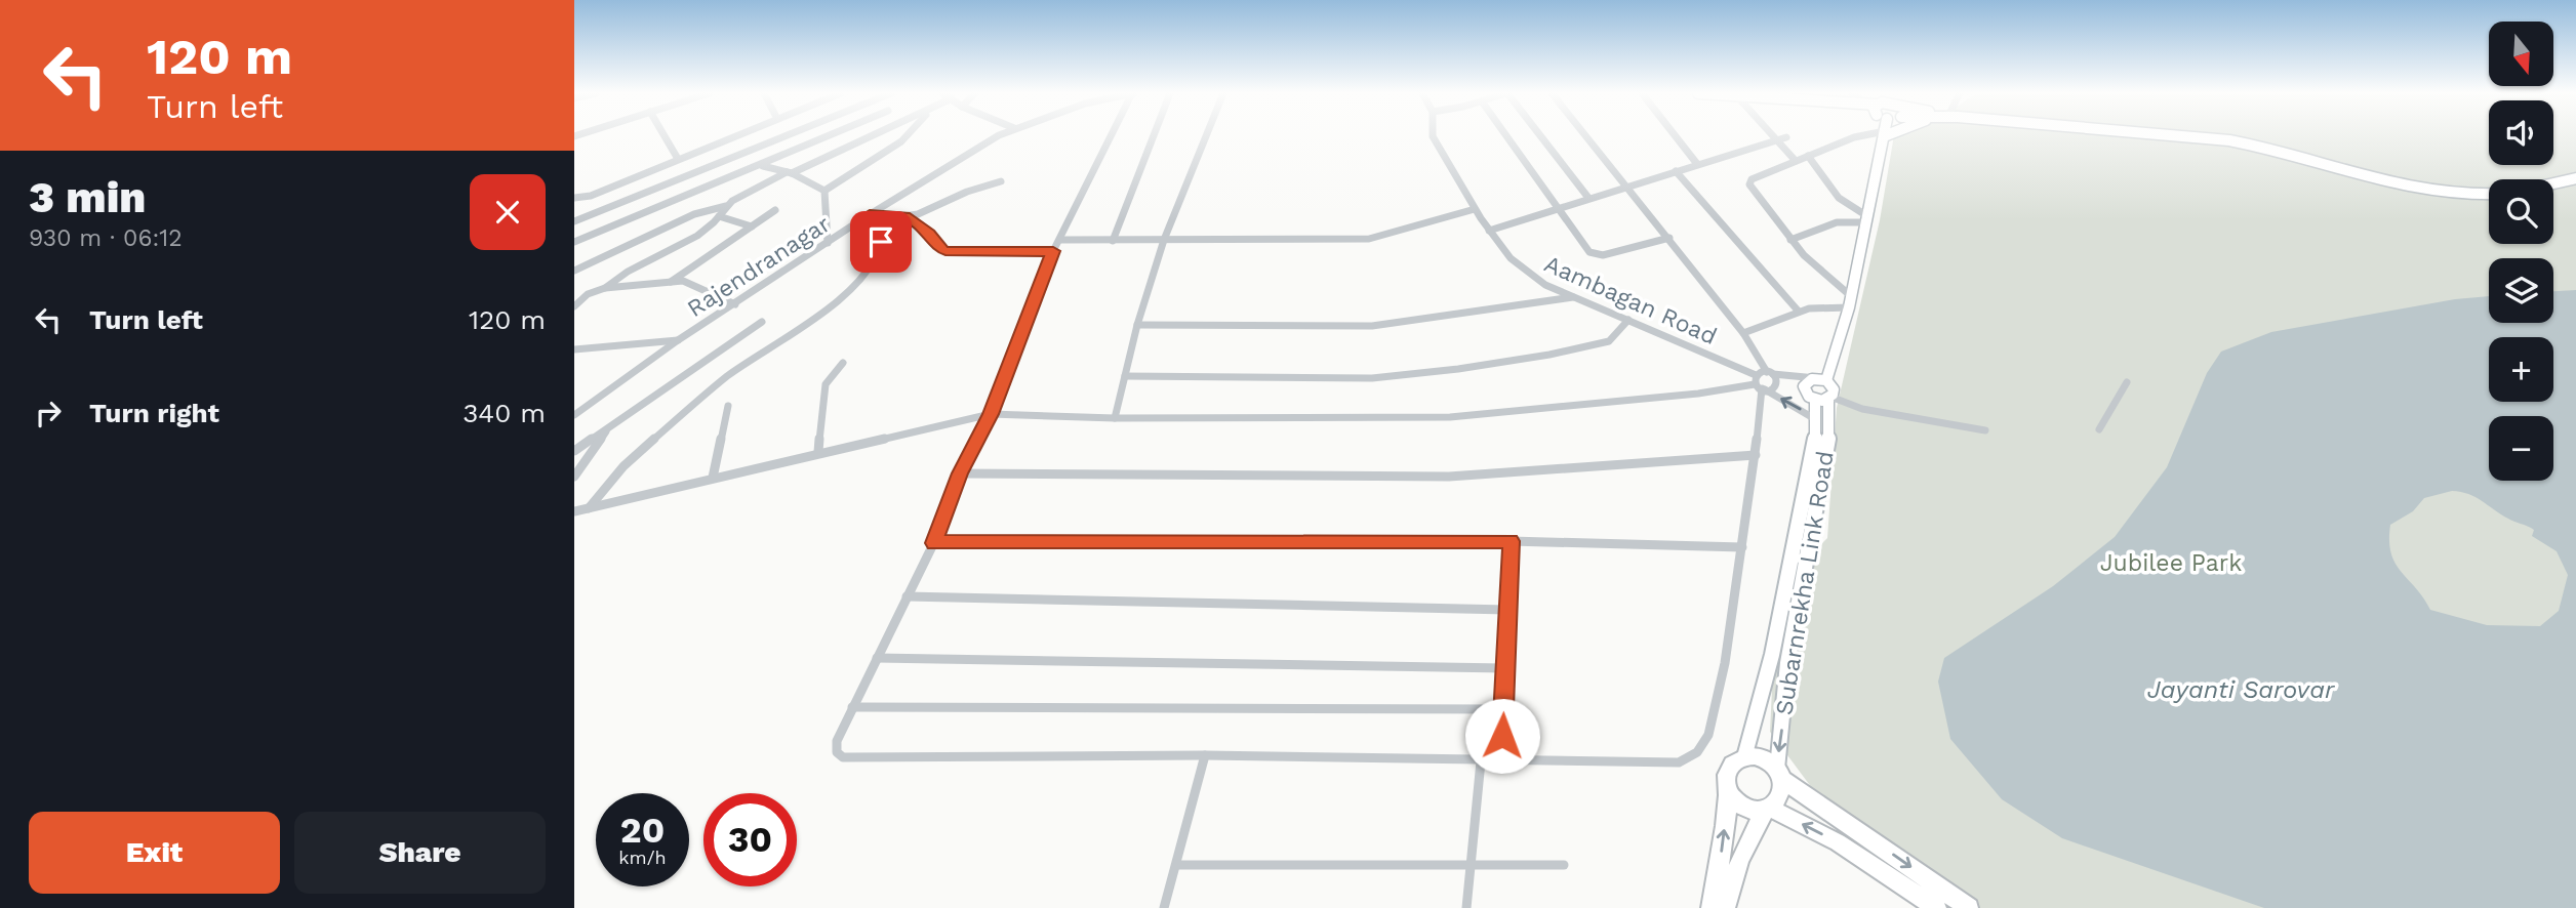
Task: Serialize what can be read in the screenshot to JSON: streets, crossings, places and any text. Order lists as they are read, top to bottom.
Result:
{
  "streets": {
    "street": ["Rajendranagar", "Aambagan Road", "Subarnrekha Link Road"]
  },
  "crossings": [
    ["Aambagan Road", "Subarnrekha Link Road"]
  ],
  "water": ["Jayanti Sarovar"],
  "parks": ["Jubilee Park"],
  "north": "bottom",
  "page": {
    "turn": ["120 m", "Turn left"],
    "map_buttons": ["+", "−"],
    "heading": ["3 min", "930 m · 06:12"],
    "list": [
      {
        "name": "Turn left",
        "value": "120 m"
      },
      {
        "name": "Turn right",
        "value": "340 m"
      }
    ],
    "speed": "20 km/h",
    "limit": "30",
    "buttons": ["Exit", "Share"]
  }
}
